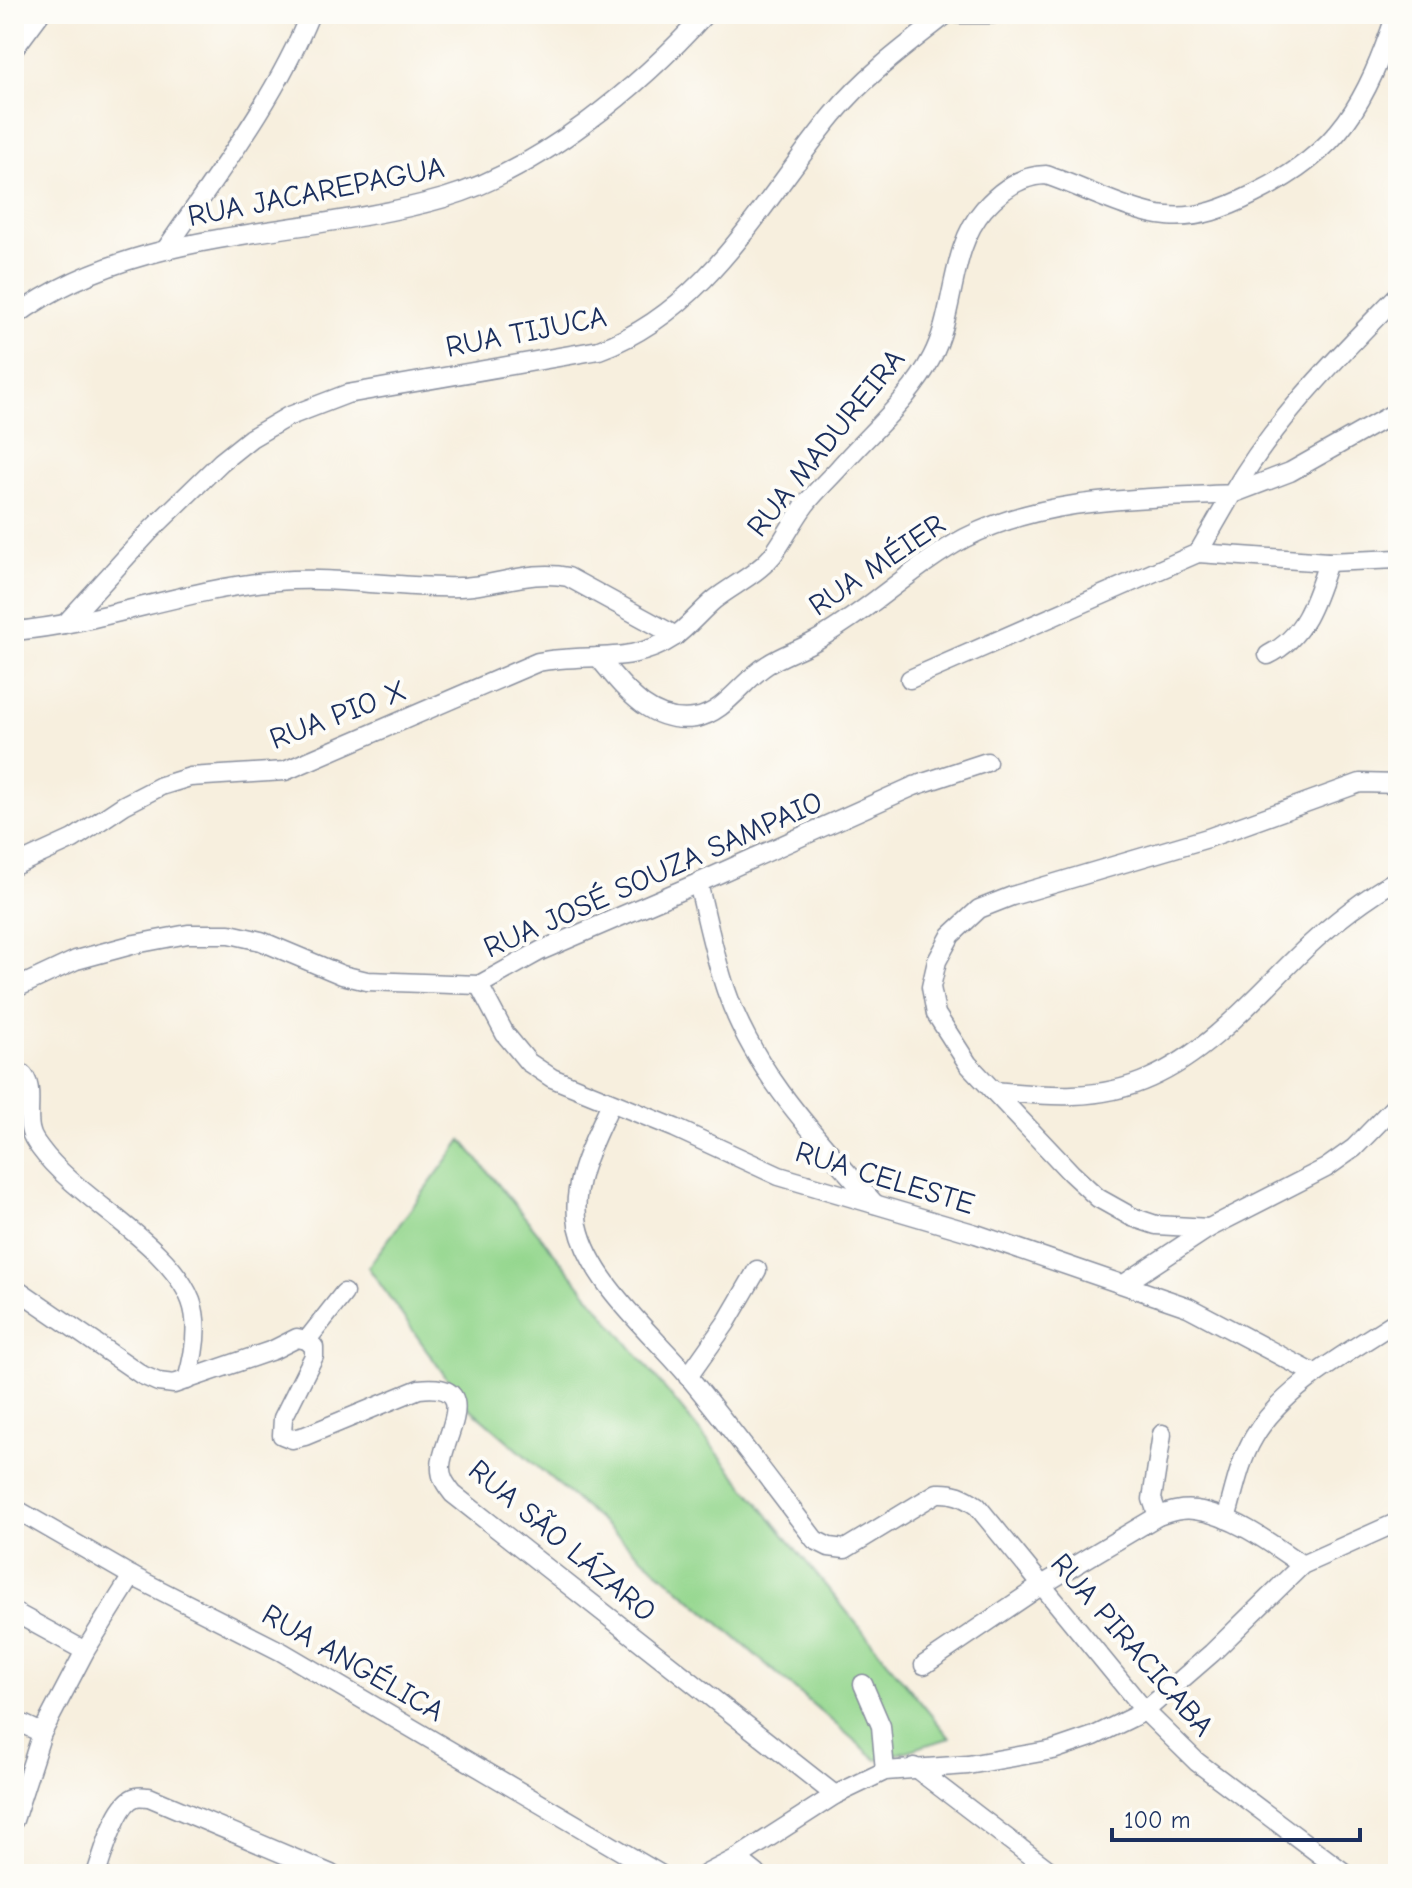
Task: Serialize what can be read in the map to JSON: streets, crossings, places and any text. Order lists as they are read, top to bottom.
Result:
{
  "streets": {
    "street": [
      "RUA JACAREPAGUA",
      "RUA TIJUCA",
      "RUA MADUREIRA",
      "RUA MÉIER",
      "RUA PIO X",
      "RUA JOSÉ SOUZA SAMPAIO",
      "RUA CELESTE",
      "RUA SÃO LÁZARO",
      "RUA PIRACICABA",
      "RUA ANGÉLICA"
    ]
  },
  "crossings": [
    ["RUA MADUREIRA", "RUA MÉIER"],
    ["RUA MADUREIRA", "RUA PIO X"],
    ["RUA MÉIER", "RUA PIO X"],
    ["RUA JOSÉ SOUZA SAMPAIO", "RUA CELESTE"]
  ],
  "scale_bar": "100 m"
}
